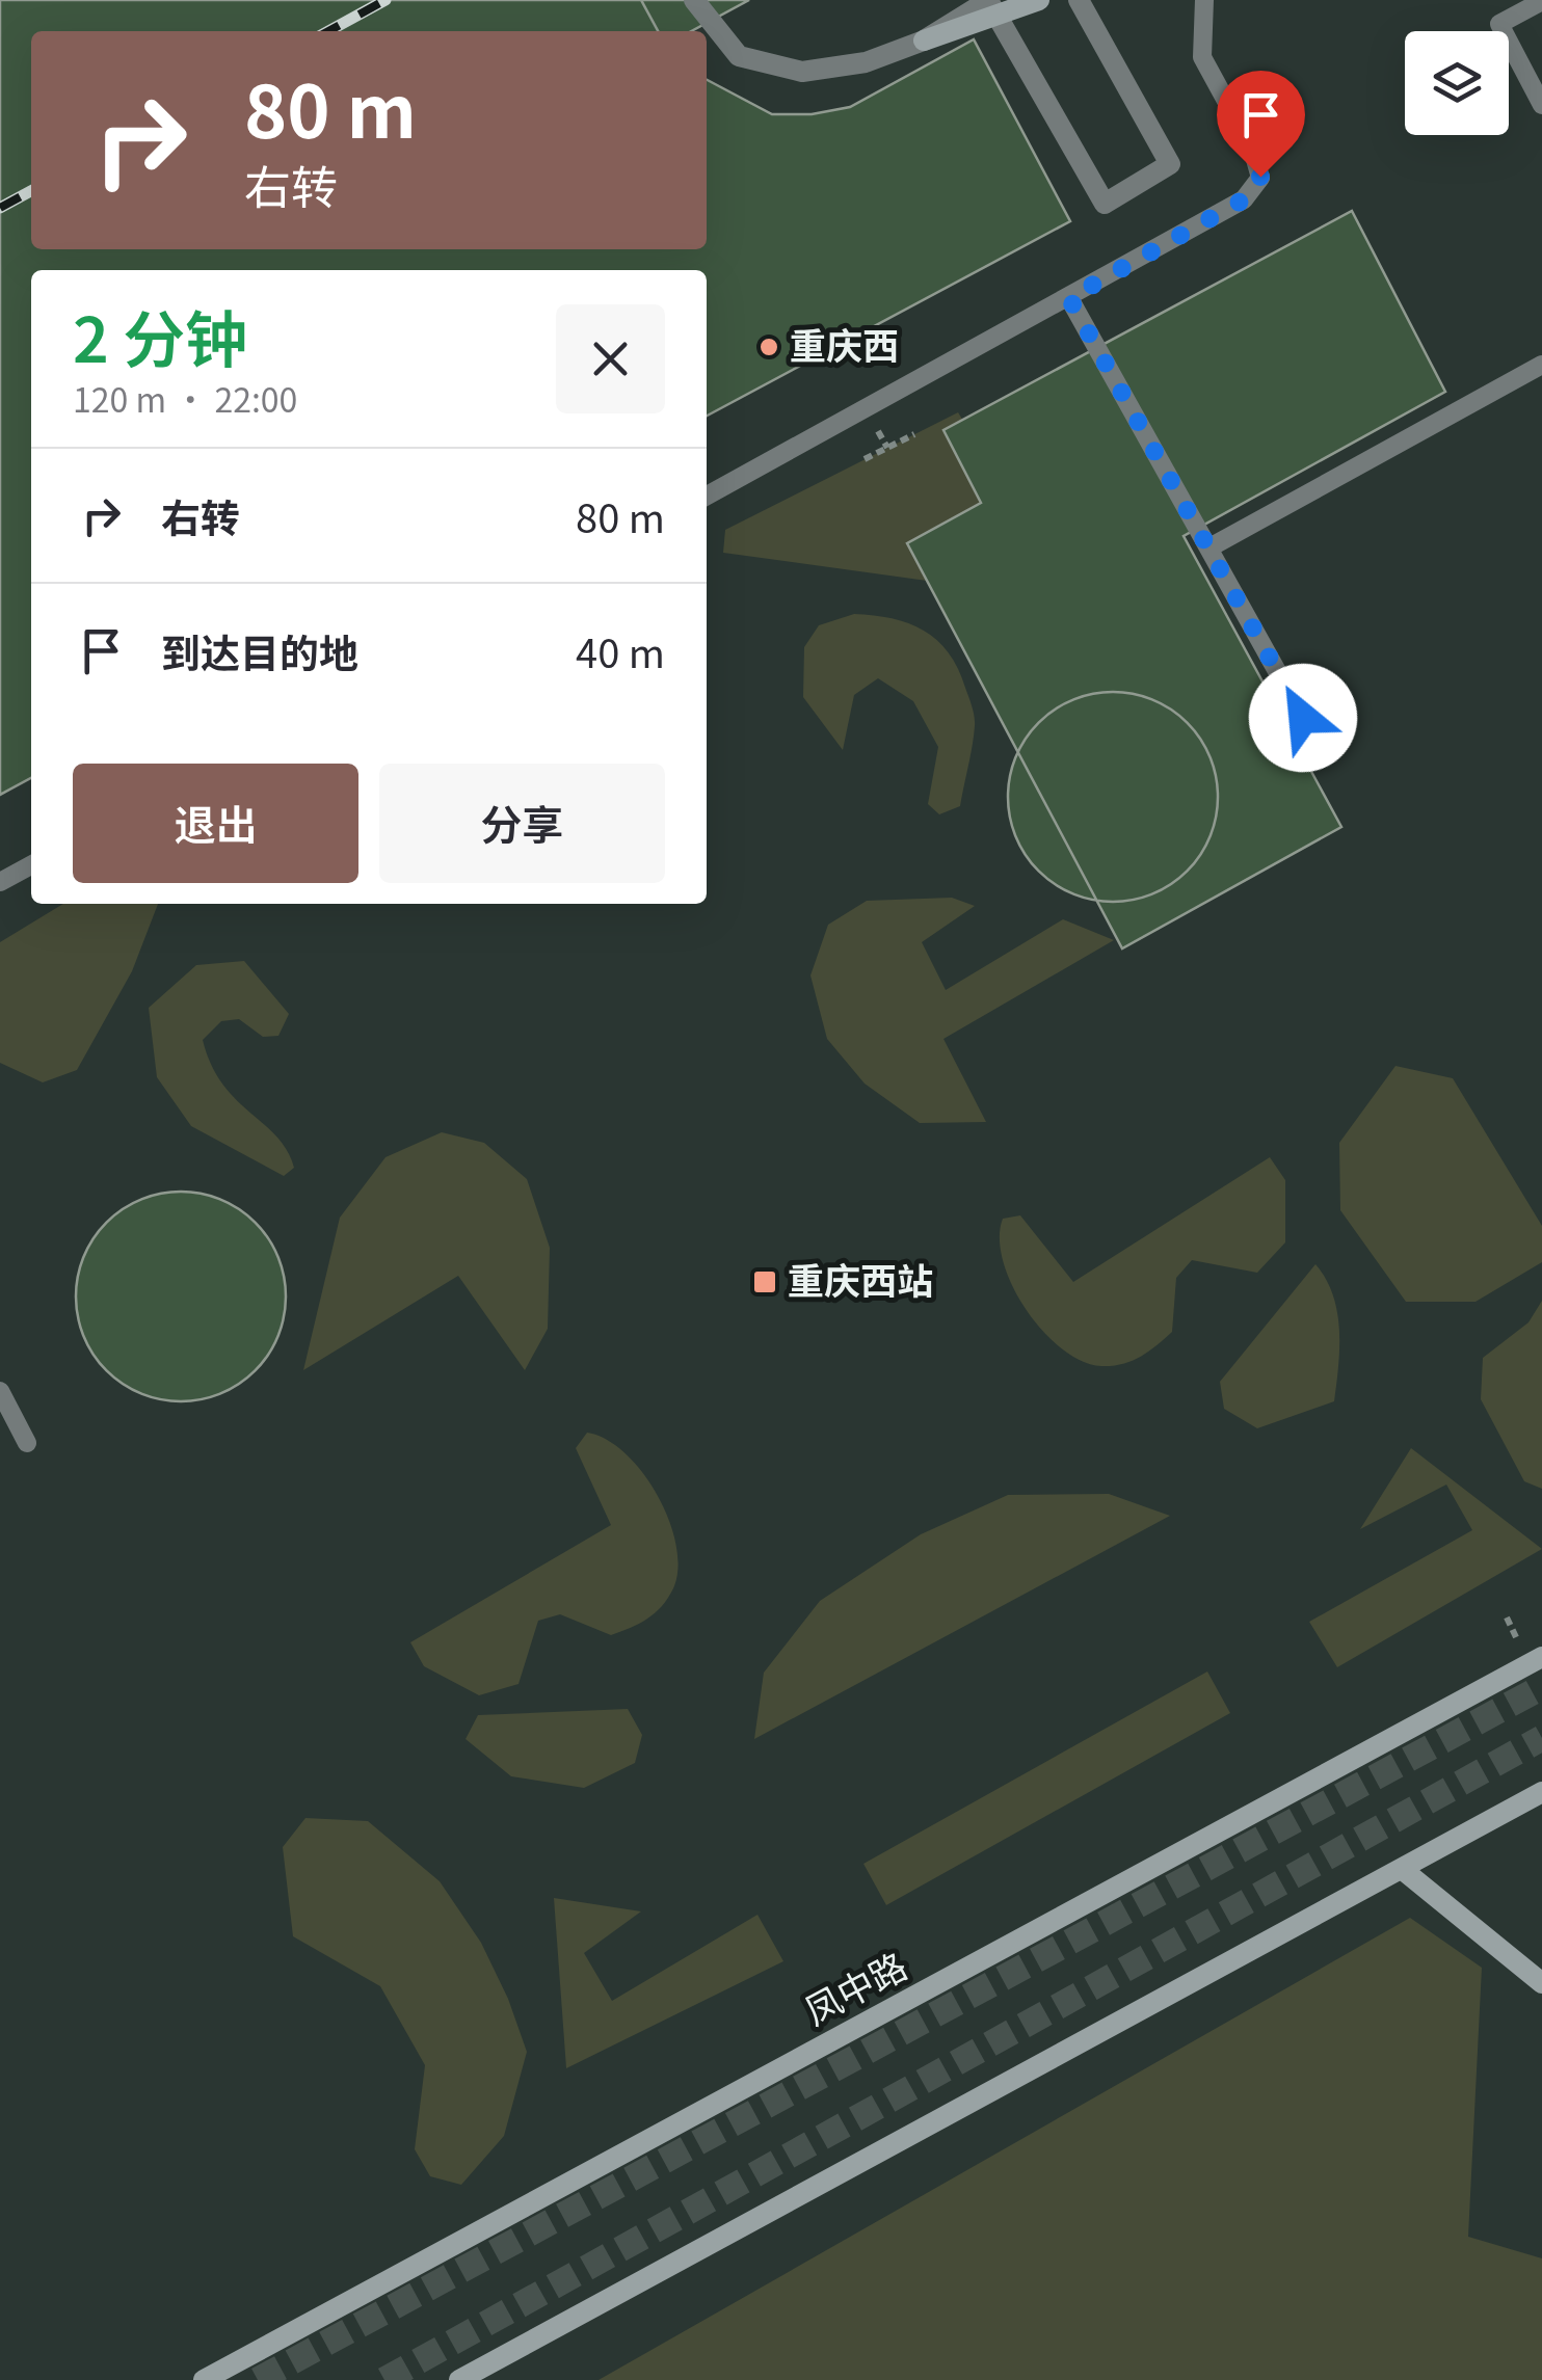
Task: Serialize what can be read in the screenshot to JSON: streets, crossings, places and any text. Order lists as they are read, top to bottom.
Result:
{
  "streets": {
    "main road": ["凤中路"]
  },
  "places": {
    "other": ["重庆西"],
    "transit": ["重庆西站"]
  },
  "page": {
    "turn": ["80 m", "右转"],
    "heading": ["2 分钟", "120 m · 22:00"],
    "list": [
      {
        "name": "右转",
        "value": "80 m"
      },
      {
        "name": "到达目的地",
        "value": "40 m"
      }
    ],
    "buttons": ["退出", "分享"]
  }
}
